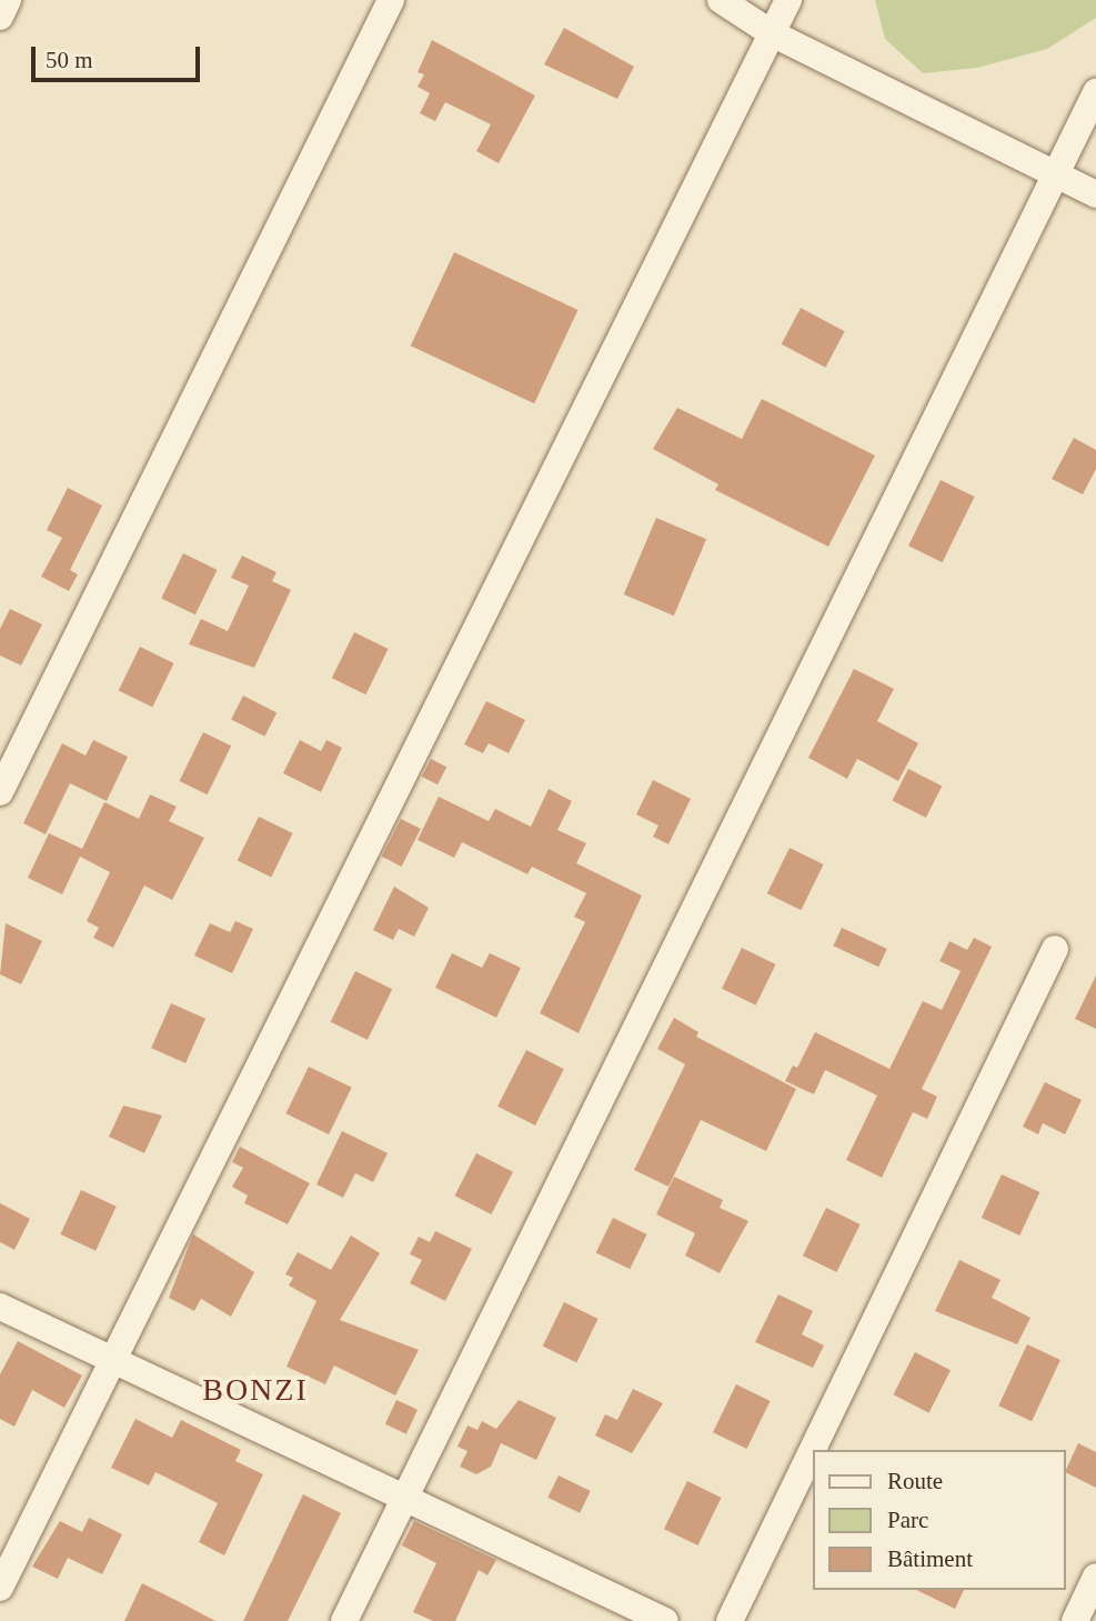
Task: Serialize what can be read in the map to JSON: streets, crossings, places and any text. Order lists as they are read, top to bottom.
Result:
{
  "districts": ["BONZI"],
  "legend": ["Route", "Parc", "Bâtiment"],
  "scale_bar": "50 m"
}
